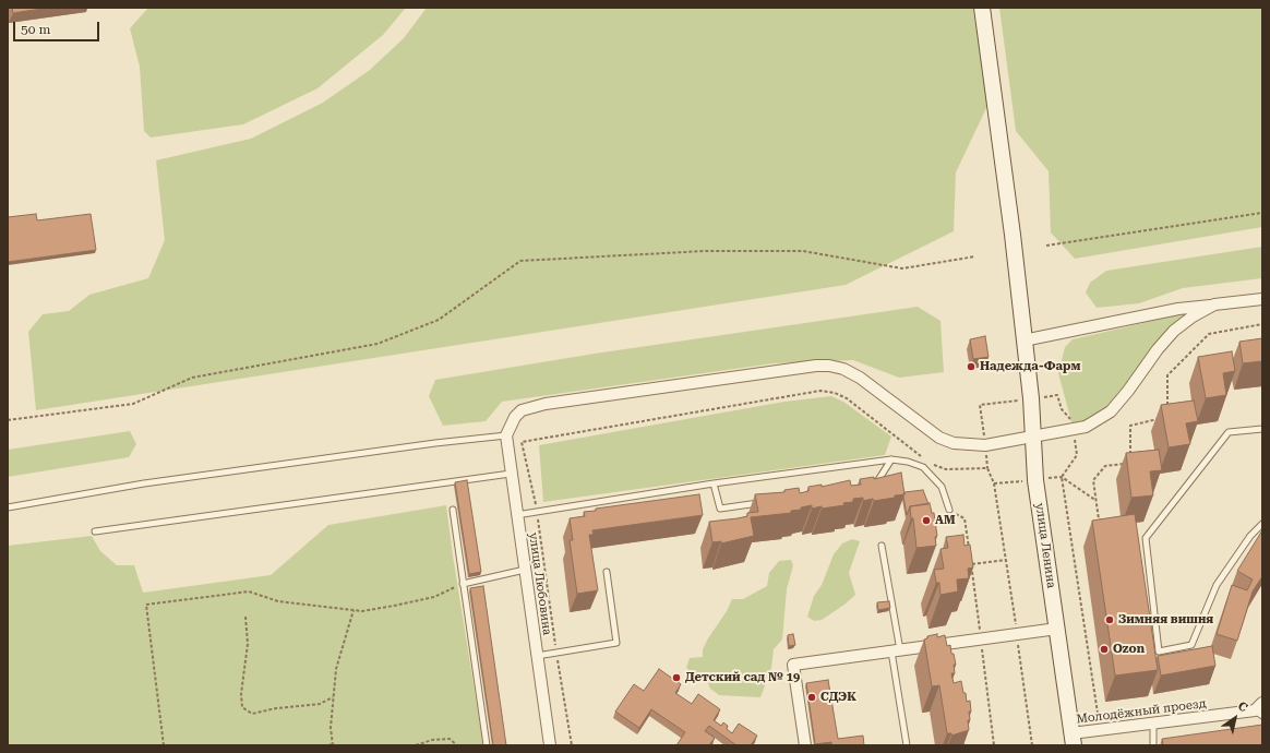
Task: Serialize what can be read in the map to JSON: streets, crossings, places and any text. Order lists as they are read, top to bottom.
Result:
{
  "streets": {
    "main road": ["улица Ленина"],
    "street": ["улица Любовина", "Молодёжный проезд"]
  },
  "crossings": [
    ["улица Ленина", "Молодёжный проезд"]
  ],
  "places": [
    "Надежда-Фарм",
    "АМ",
    "Зимняя вишня",
    "Ozon",
    "Детский сад № 19",
    "СДЭК"
  ],
  "scale_bar": "50 m",
  "north": "top right"
}
